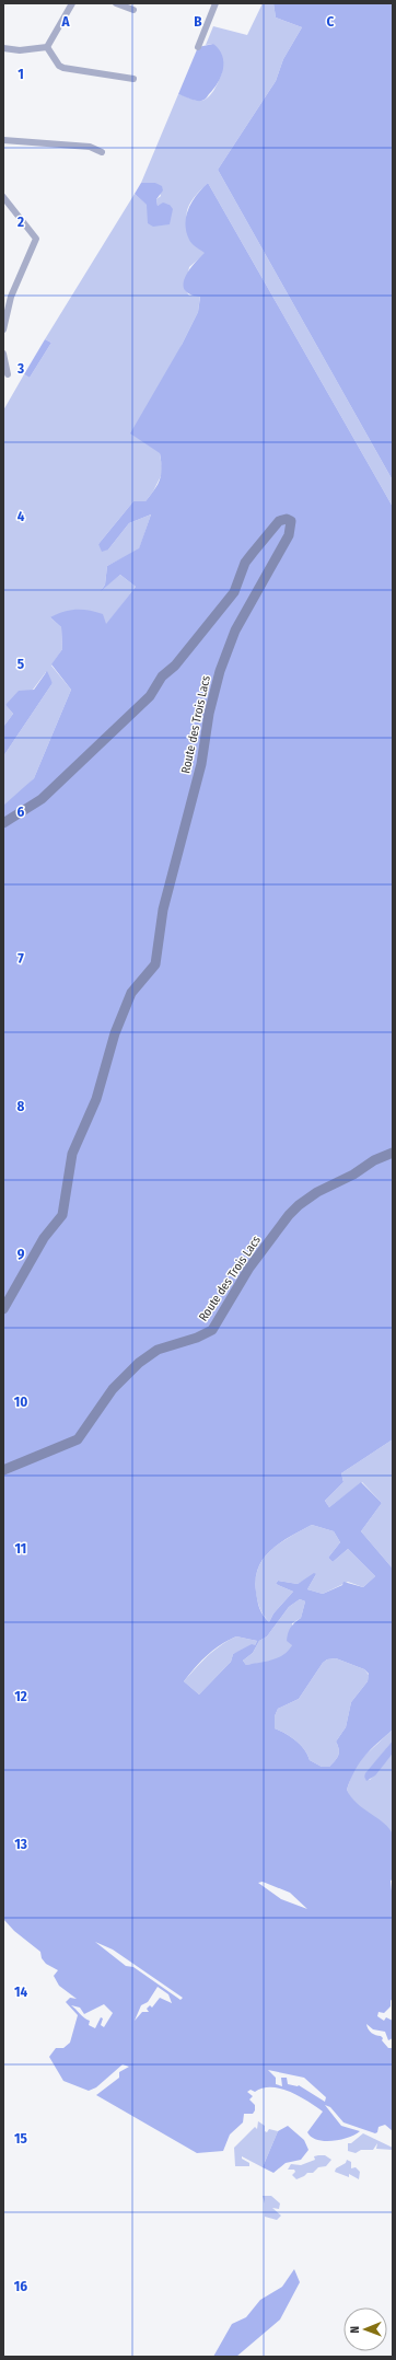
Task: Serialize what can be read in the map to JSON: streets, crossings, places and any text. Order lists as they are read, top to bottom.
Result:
{
  "streets": {
    "street": ["Route des Trois Lacs"]
  },
  "north": "left",
  "grid": {
    "columns": ["A", "B", "C"],
    "rows": [
      "1",
      "2",
      "3",
      "4",
      "5",
      "6",
      "7",
      "8",
      "9",
      "10",
      "11",
      "12",
      "13",
      "14",
      "15",
      "16"
    ]
  }
}
